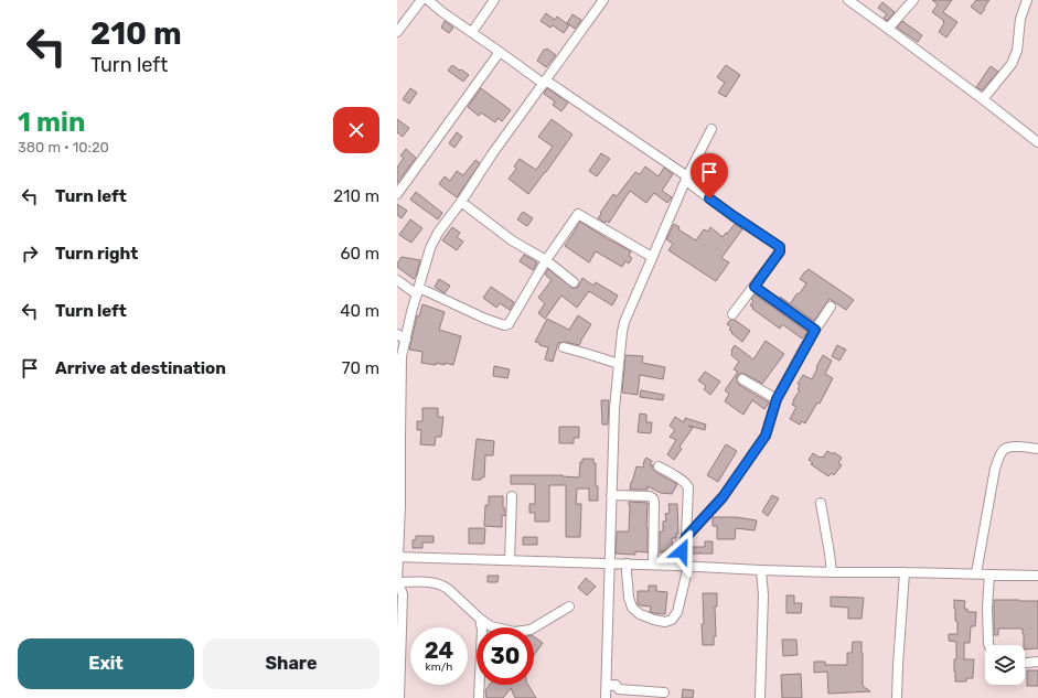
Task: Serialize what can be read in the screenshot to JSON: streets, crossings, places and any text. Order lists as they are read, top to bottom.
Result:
{
  "page": {
    "turn": ["210 m", "Turn left"],
    "heading": ["1 min", "380 m · 10:20"],
    "list": [
      {
        "name": "Turn left",
        "value": "210 m"
      },
      {
        "name": "Turn right",
        "value": "60 m"
      },
      {
        "name": "Turn left",
        "value": "40 m"
      },
      {
        "name": "Arrive at destination",
        "value": "70 m"
      }
    ],
    "speed": "24 km/h",
    "limit": "30",
    "buttons": ["Exit", "Share"]
  }
}
